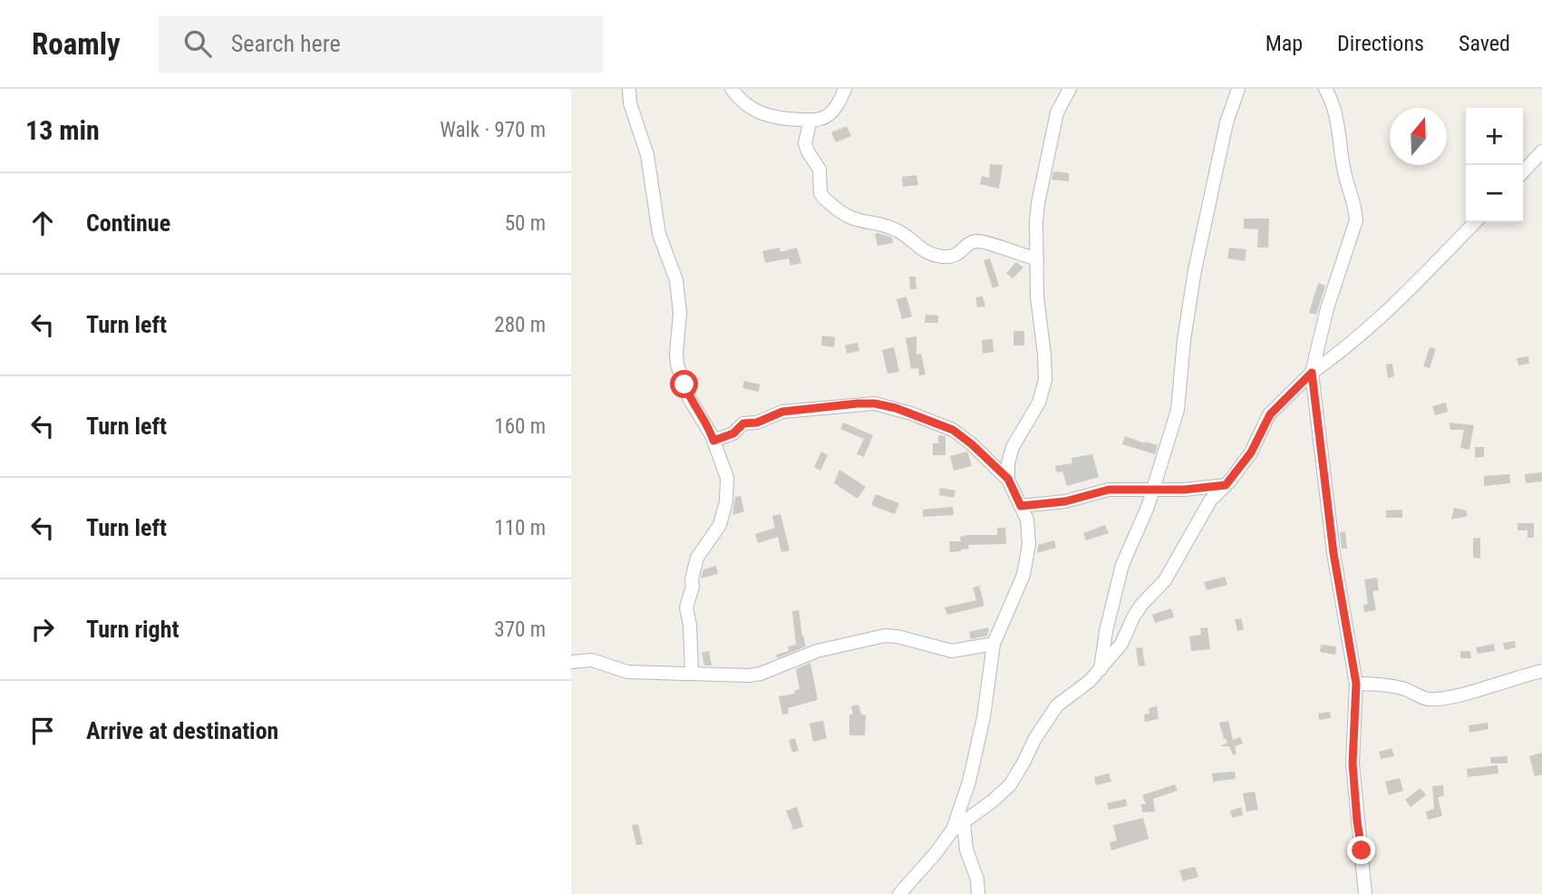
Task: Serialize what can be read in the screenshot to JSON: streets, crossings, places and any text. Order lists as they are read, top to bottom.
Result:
{
  "north": "top",
  "page": {
    "header": "Roamly",
    "search": "Search here",
    "nav": ["Map", "Directions", "Saved"],
    "heading": ["13 min", "Walk · 970 m"],
    "map_buttons": ["+", "−"],
    "list": [
      ["Continue", "50 m"],
      ["Turn left", "280 m"],
      ["Turn left", "160 m"],
      ["Turn left", "110 m"],
      ["Turn right", "370 m"],
      "Arrive at destination"
    ]
  }
}
